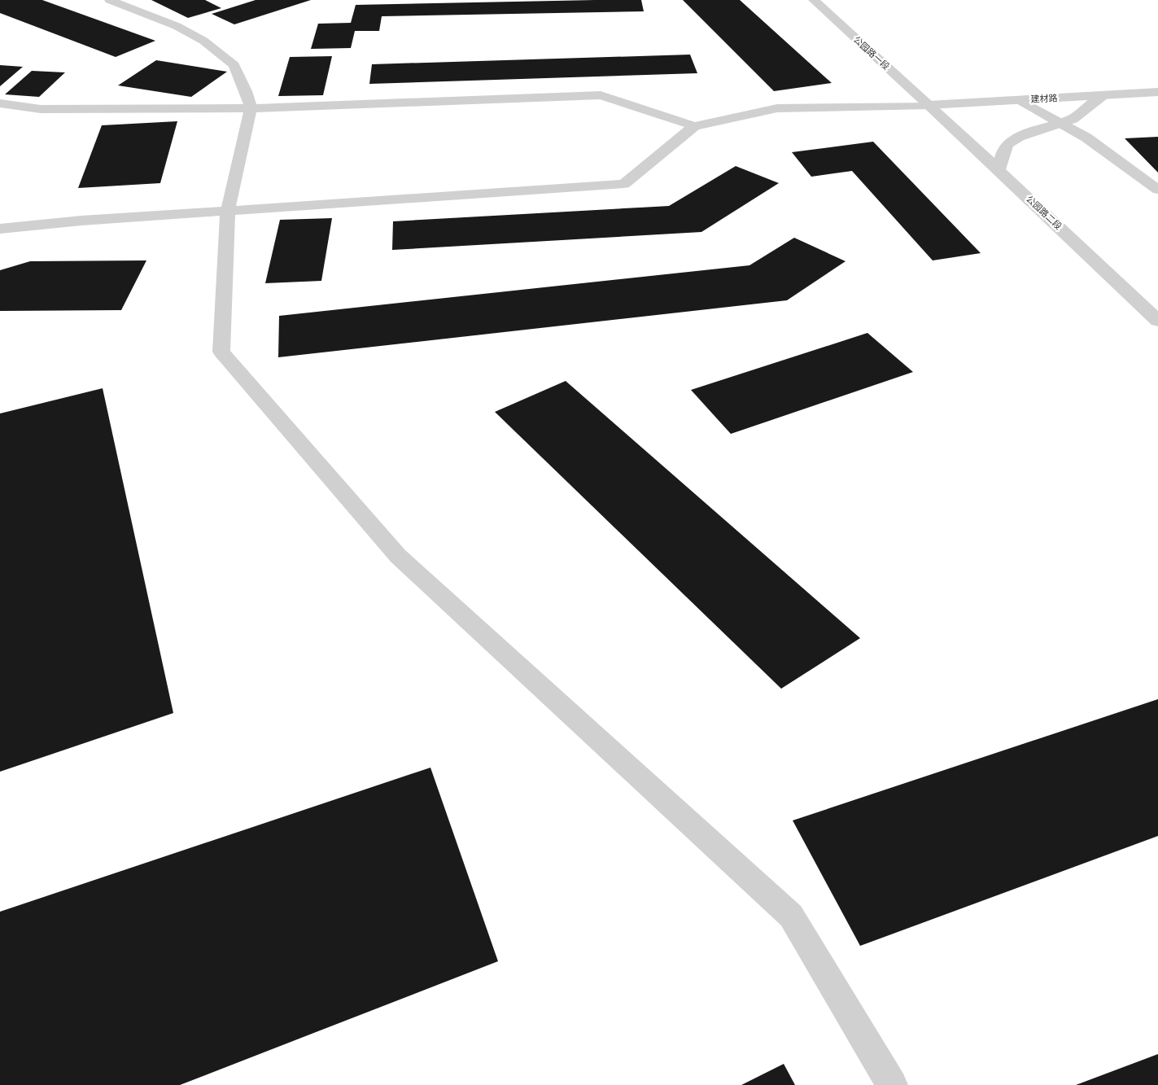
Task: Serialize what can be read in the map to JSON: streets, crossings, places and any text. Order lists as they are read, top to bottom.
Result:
{
  "streets": {
    "street": ["公园路一段", "建材路", "公园路二段"]
  },
  "crossings": [
    ["公园路一段", "建材路"],
    ["公园路一段", "公园路二段"],
    ["建材路", "公园路二段"]
  ]
}
